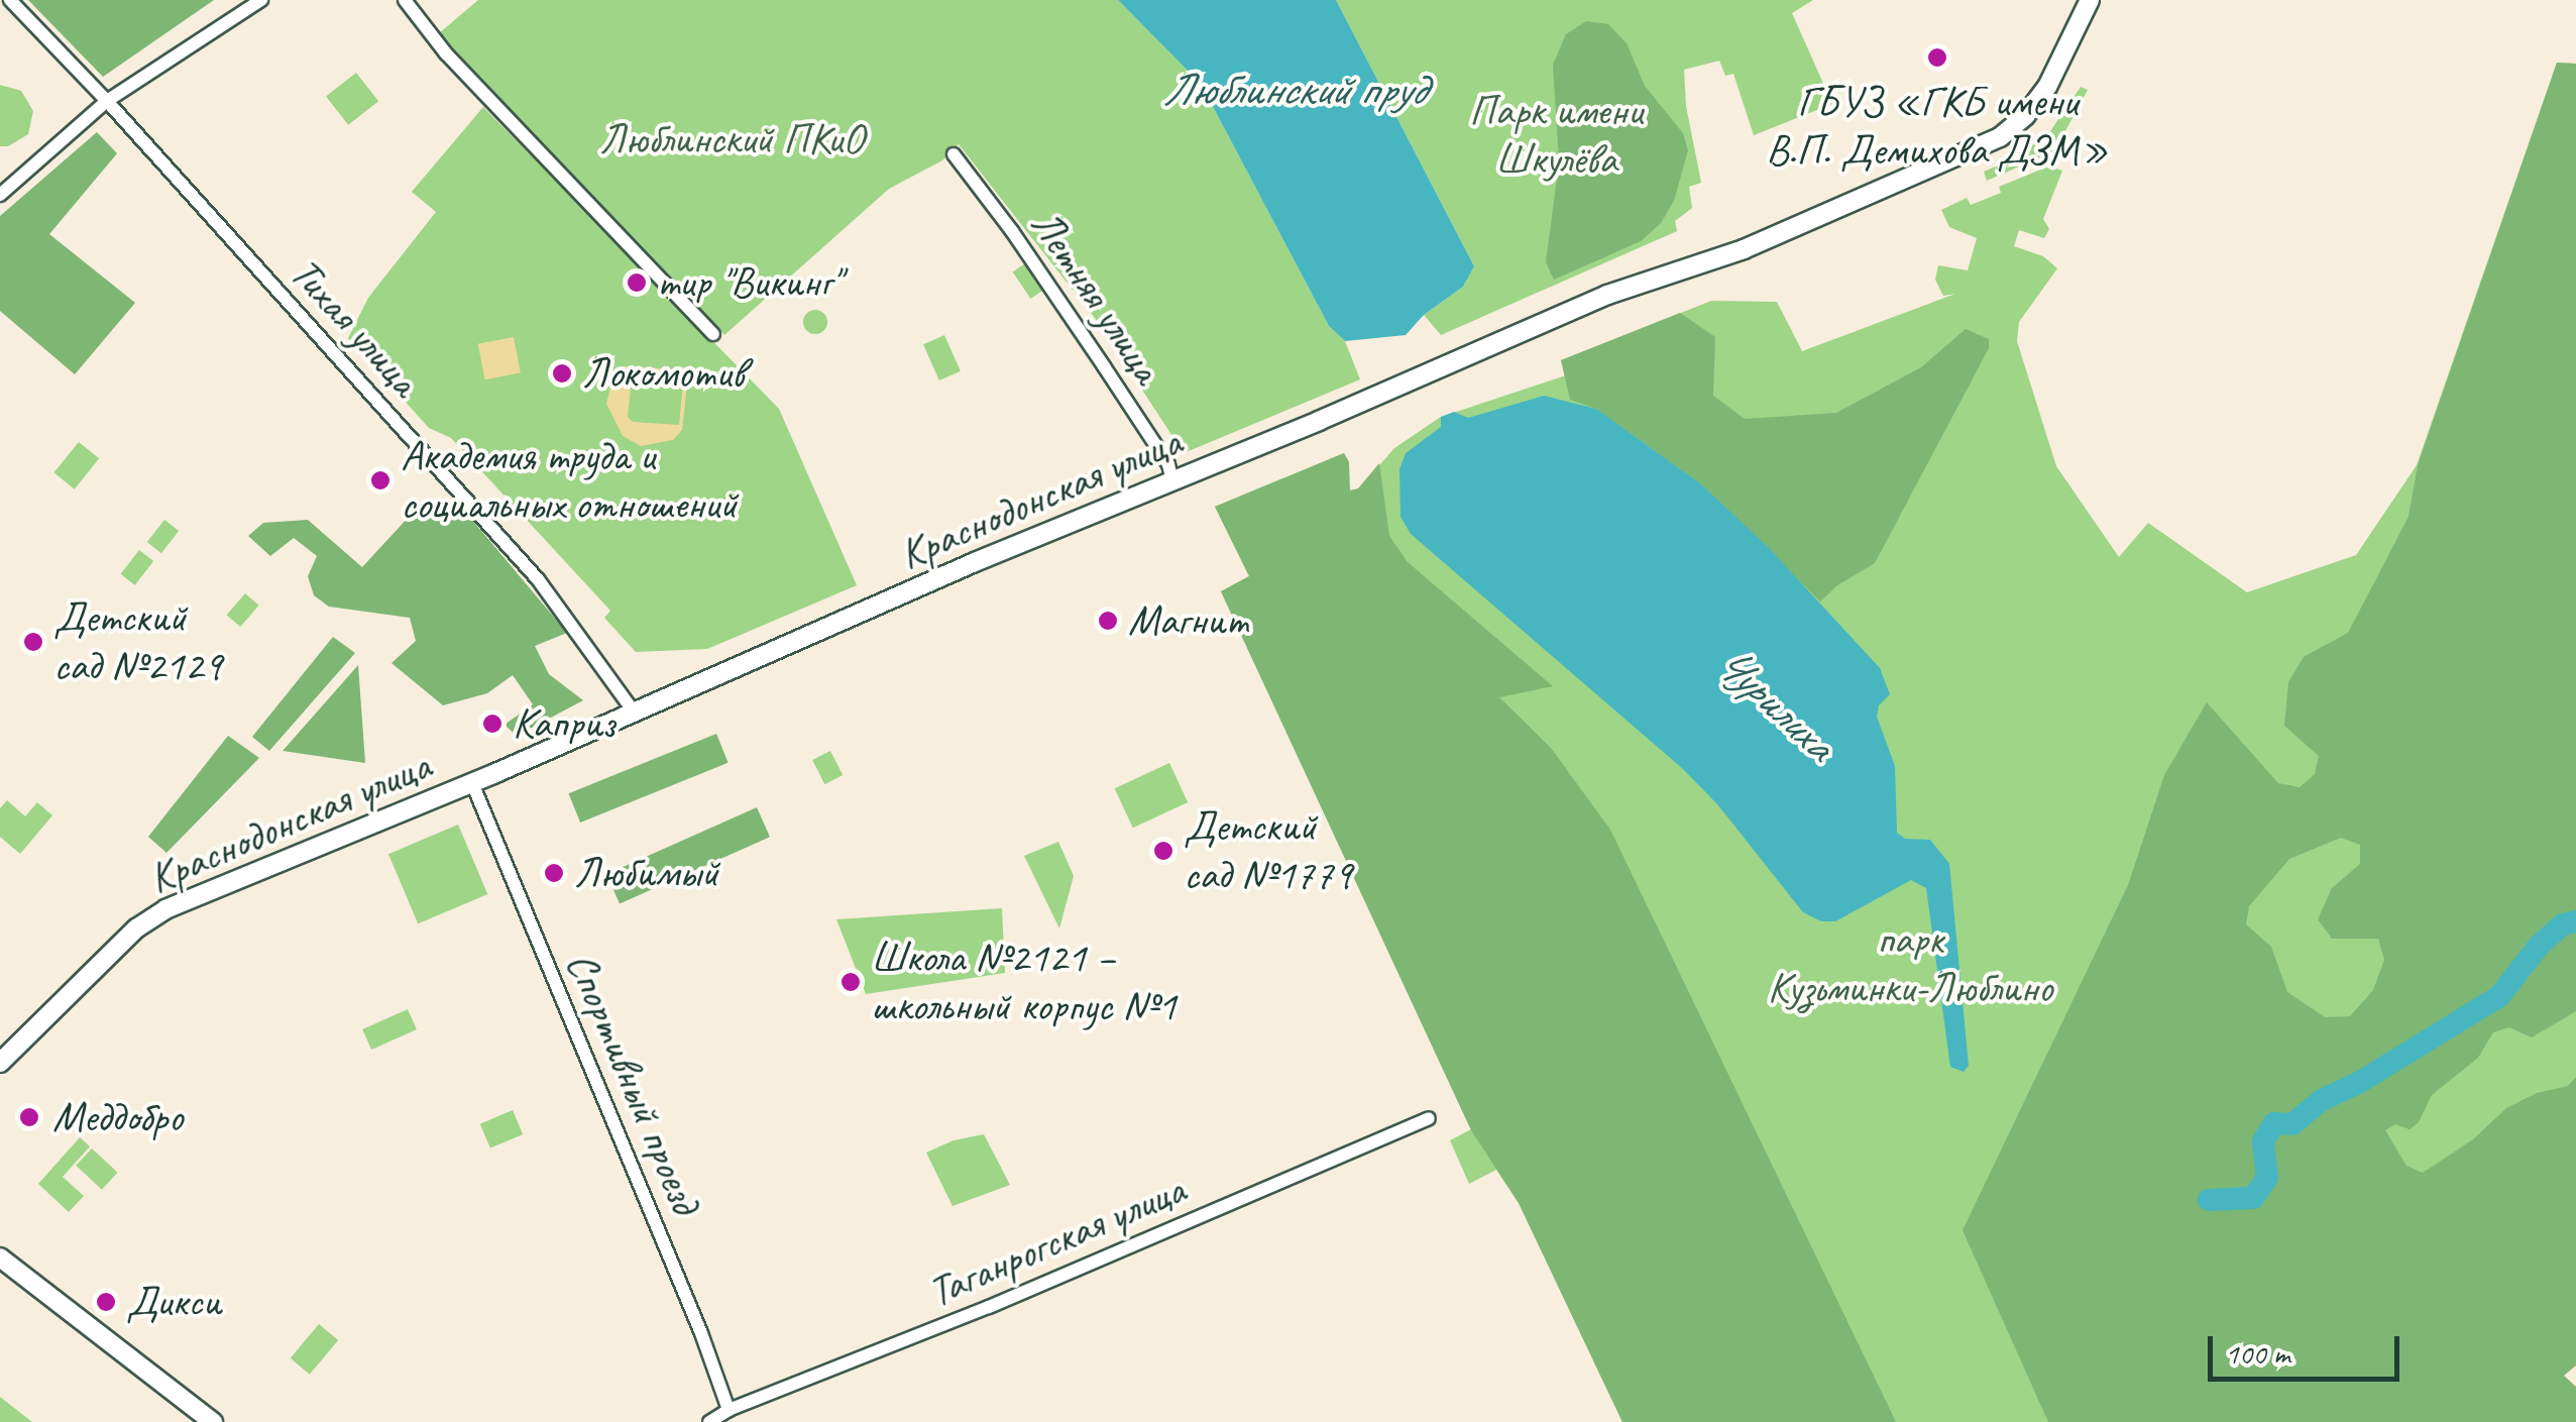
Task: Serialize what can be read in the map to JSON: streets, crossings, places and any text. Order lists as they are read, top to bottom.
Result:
{
  "streets": {
    "main road": ["Краснодонская улица"],
    "street": [
      "Летняя улица",
      "Тихая улица",
      "Спортивный проезд",
      "Таганрогская улица"
    ]
  },
  "crossings": [
    ["Летняя улица", "Краснодонская улица"],
    ["Тихая улица", "Краснодонская улица"],
    ["Краснодонская улица", "Спортивный проезд"],
    ["Спортивный проезд", "Таганрогская улица"]
  ],
  "water": ["Люблинский пруд", "Чурилиха"],
  "parks": ["Парк имени Шкулёва", "Люблинский ПКиО", "парк Кузьминки-Люблино"],
  "places": [
    "ГБУЗ «ГКБ имени В.П. Демихова ДЗМ»",
    "тир \"Викинг\"",
    "Локомотив",
    "Академия труда и социальных отношений",
    "Магнит",
    "Детский сад №2129",
    "Каприз",
    "Детский сад №1779",
    "Любимый",
    "Школа №2121 – школьный корпус №1",
    "Меддобро",
    "Дикси"
  ],
  "scale_bar": "100 m"
}
